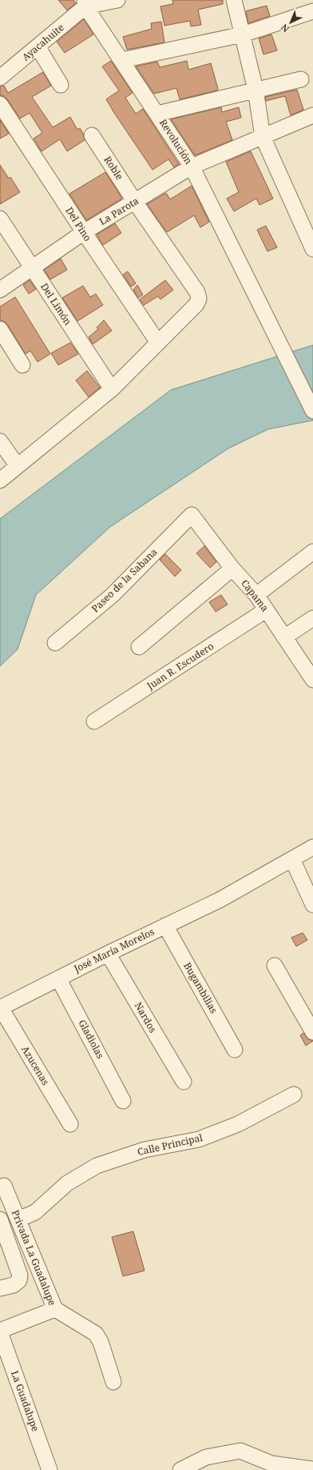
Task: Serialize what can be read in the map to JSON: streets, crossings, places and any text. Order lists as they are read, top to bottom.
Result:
{
  "streets": {
    "street": [
      "Ayacahuite",
      "Revolución",
      "Roble",
      "La Parota",
      "Del Pino",
      "Del Limón",
      "Paseo de la Sabana",
      "Capama",
      "Juan R. Escudero",
      "José María Morelos",
      "Bugambilias",
      "Nardos",
      "Gladiolas",
      "Azucenas",
      "Calle Principal",
      "Privada La Guadalupe",
      "La Guadalupe"
    ]
  },
  "crossings": [
    ["Ayacahuite", "Revolución"],
    ["Revolución", "La Parota"],
    ["Roble", "La Parota"],
    ["Roble", "Del Pino"],
    ["La Parota", "Del Pino"],
    ["La Parota", "Del Limón"],
    ["Paseo de la Sabana", "Capama"],
    ["Capama", "Juan R. Escudero"],
    ["José María Morelos", "Bugambilias"],
    ["José María Morelos", "Nardos"],
    ["José María Morelos", "Gladiolas"],
    ["José María Morelos", "Azucenas"],
    ["Calle Principal", "Privada La Guadalupe"]
  ],
  "north": "bottom left"
}
